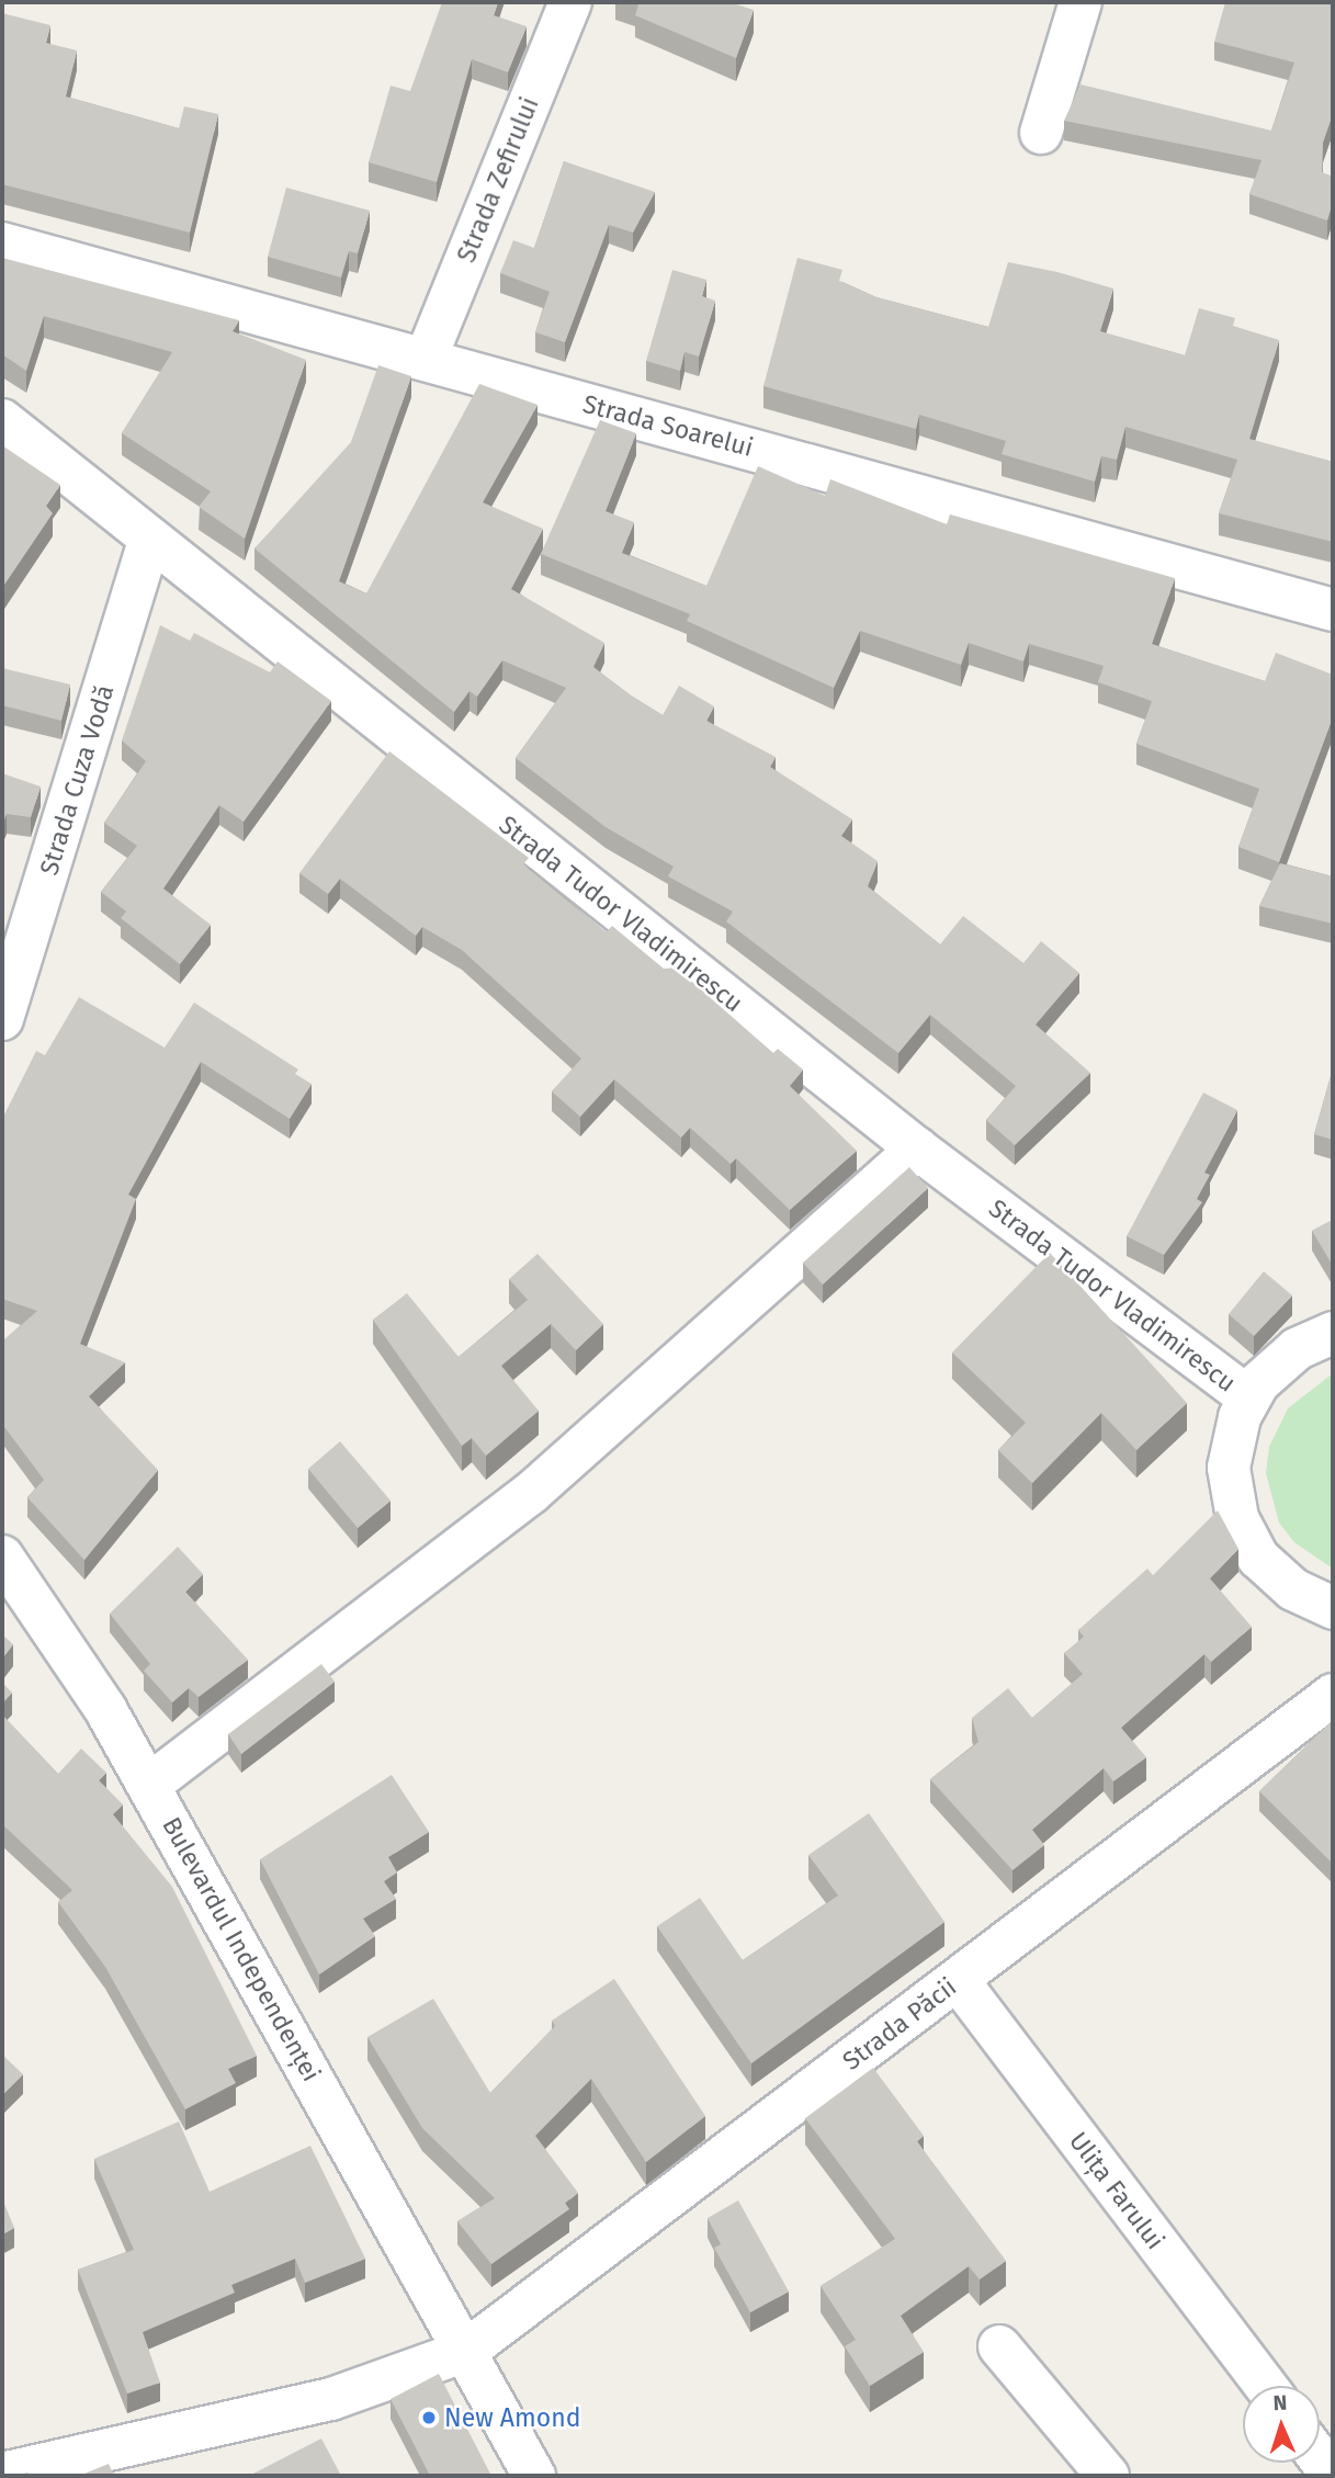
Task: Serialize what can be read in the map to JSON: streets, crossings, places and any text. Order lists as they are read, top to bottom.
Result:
{
  "streets": {
    "street": [
      "Strada Zefirului",
      "Strada Soarelui",
      "Strada Cuza Vodă",
      "Strada Tudor Vladimirescu",
      "Bulevardul Independenței",
      "Strada Păcii",
      "Ulița Farului"
    ]
  },
  "crossings": [
    ["Strada Zefirului", "Strada Soarelui"],
    ["Strada Cuza Vodă", "Strada Tudor Vladimirescu"],
    ["Bulevardul Independenței", "Strada Păcii"],
    ["Strada Păcii", "Ulița Farului"]
  ],
  "places": ["New Amond"],
  "north": "top"
}
